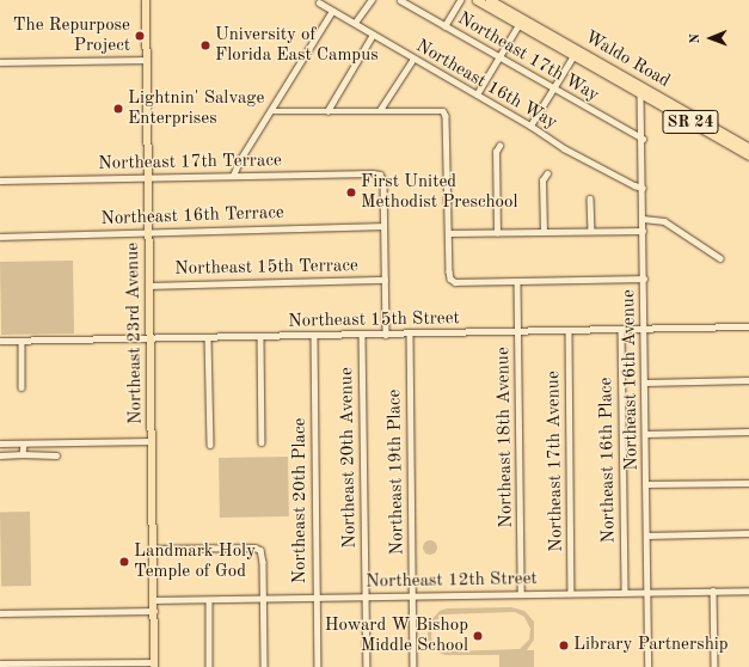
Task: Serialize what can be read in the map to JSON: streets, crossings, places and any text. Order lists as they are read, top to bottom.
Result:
{
  "streets": {
    "highway": ["Waldo Road", "SR 24"],
    "main road": ["Northeast 23rd Avenue"],
    "street": [
      "Northeast 17th Way",
      "Northeast 16th Way",
      "Northeast 17th Terrace",
      "Northeast 16th Terrace",
      "Northeast 15th Terrace",
      "Northeast 15th Street",
      "Northeast 16th Avenue",
      "Northeast 18th Avenue",
      "Northeast 20th Avenue",
      "Northeast 16th Place",
      "Northeast 17th Avenue",
      "Northeast 19th Place",
      "Northeast 20th Place",
      "Northeast 12th Street"
    ]
  },
  "crossings": [
    ["Northeast 17th Way", "Northeast 16th Avenue"],
    ["Waldo Road", "SR 24"],
    ["Waldo Road", "Northeast 16th Avenue"],
    ["Northeast 16th Way", "Northeast 16th Avenue"],
    ["Northeast 17th Terrace", "Northeast 16th Terrace"],
    ["Northeast 17th Terrace", "Northeast 23rd Avenue"],
    ["Northeast 16th Terrace", "Northeast 23rd Avenue"],
    ["Northeast 15th Terrace", "Northeast 23rd Avenue"],
    ["Northeast 15th Street", "Northeast 23rd Avenue"],
    ["Northeast 15th Street", "Northeast 16th Avenue"],
    ["Northeast 15th Street", "Northeast 18th Avenue"],
    ["Northeast 15th Street", "Northeast 20th Avenue"],
    ["Northeast 15th Street", "Northeast 16th Place"],
    ["Northeast 15th Street", "Northeast 17th Avenue"],
    ["Northeast 15th Street", "Northeast 19th Place"],
    ["Northeast 15th Street", "Northeast 20th Place"],
    ["Northeast 23rd Avenue", "Northeast 12th Street"],
    ["Northeast 16th Avenue", "Northeast 12th Street"],
    ["Northeast 18th Avenue", "Northeast 12th Street"],
    ["Northeast 20th Avenue", "Northeast 12th Street"],
    ["Northeast 16th Place", "Northeast 12th Street"],
    ["Northeast 17th Avenue", "Northeast 12th Street"],
    ["Northeast 19th Place", "Northeast 12th Street"],
    ["Northeast 20th Place", "Northeast 12th Street"]
  ],
  "places": [
    "The Repurpose Project",
    "University of Florida East Campus",
    "Lightnin' Salvage Enterprises",
    "First United Methodist Preschool",
    "Landmark Holy Temple of God",
    "Howard W Bishop Middle School",
    "Library Partnership"
  ],
  "north": "left"
}
